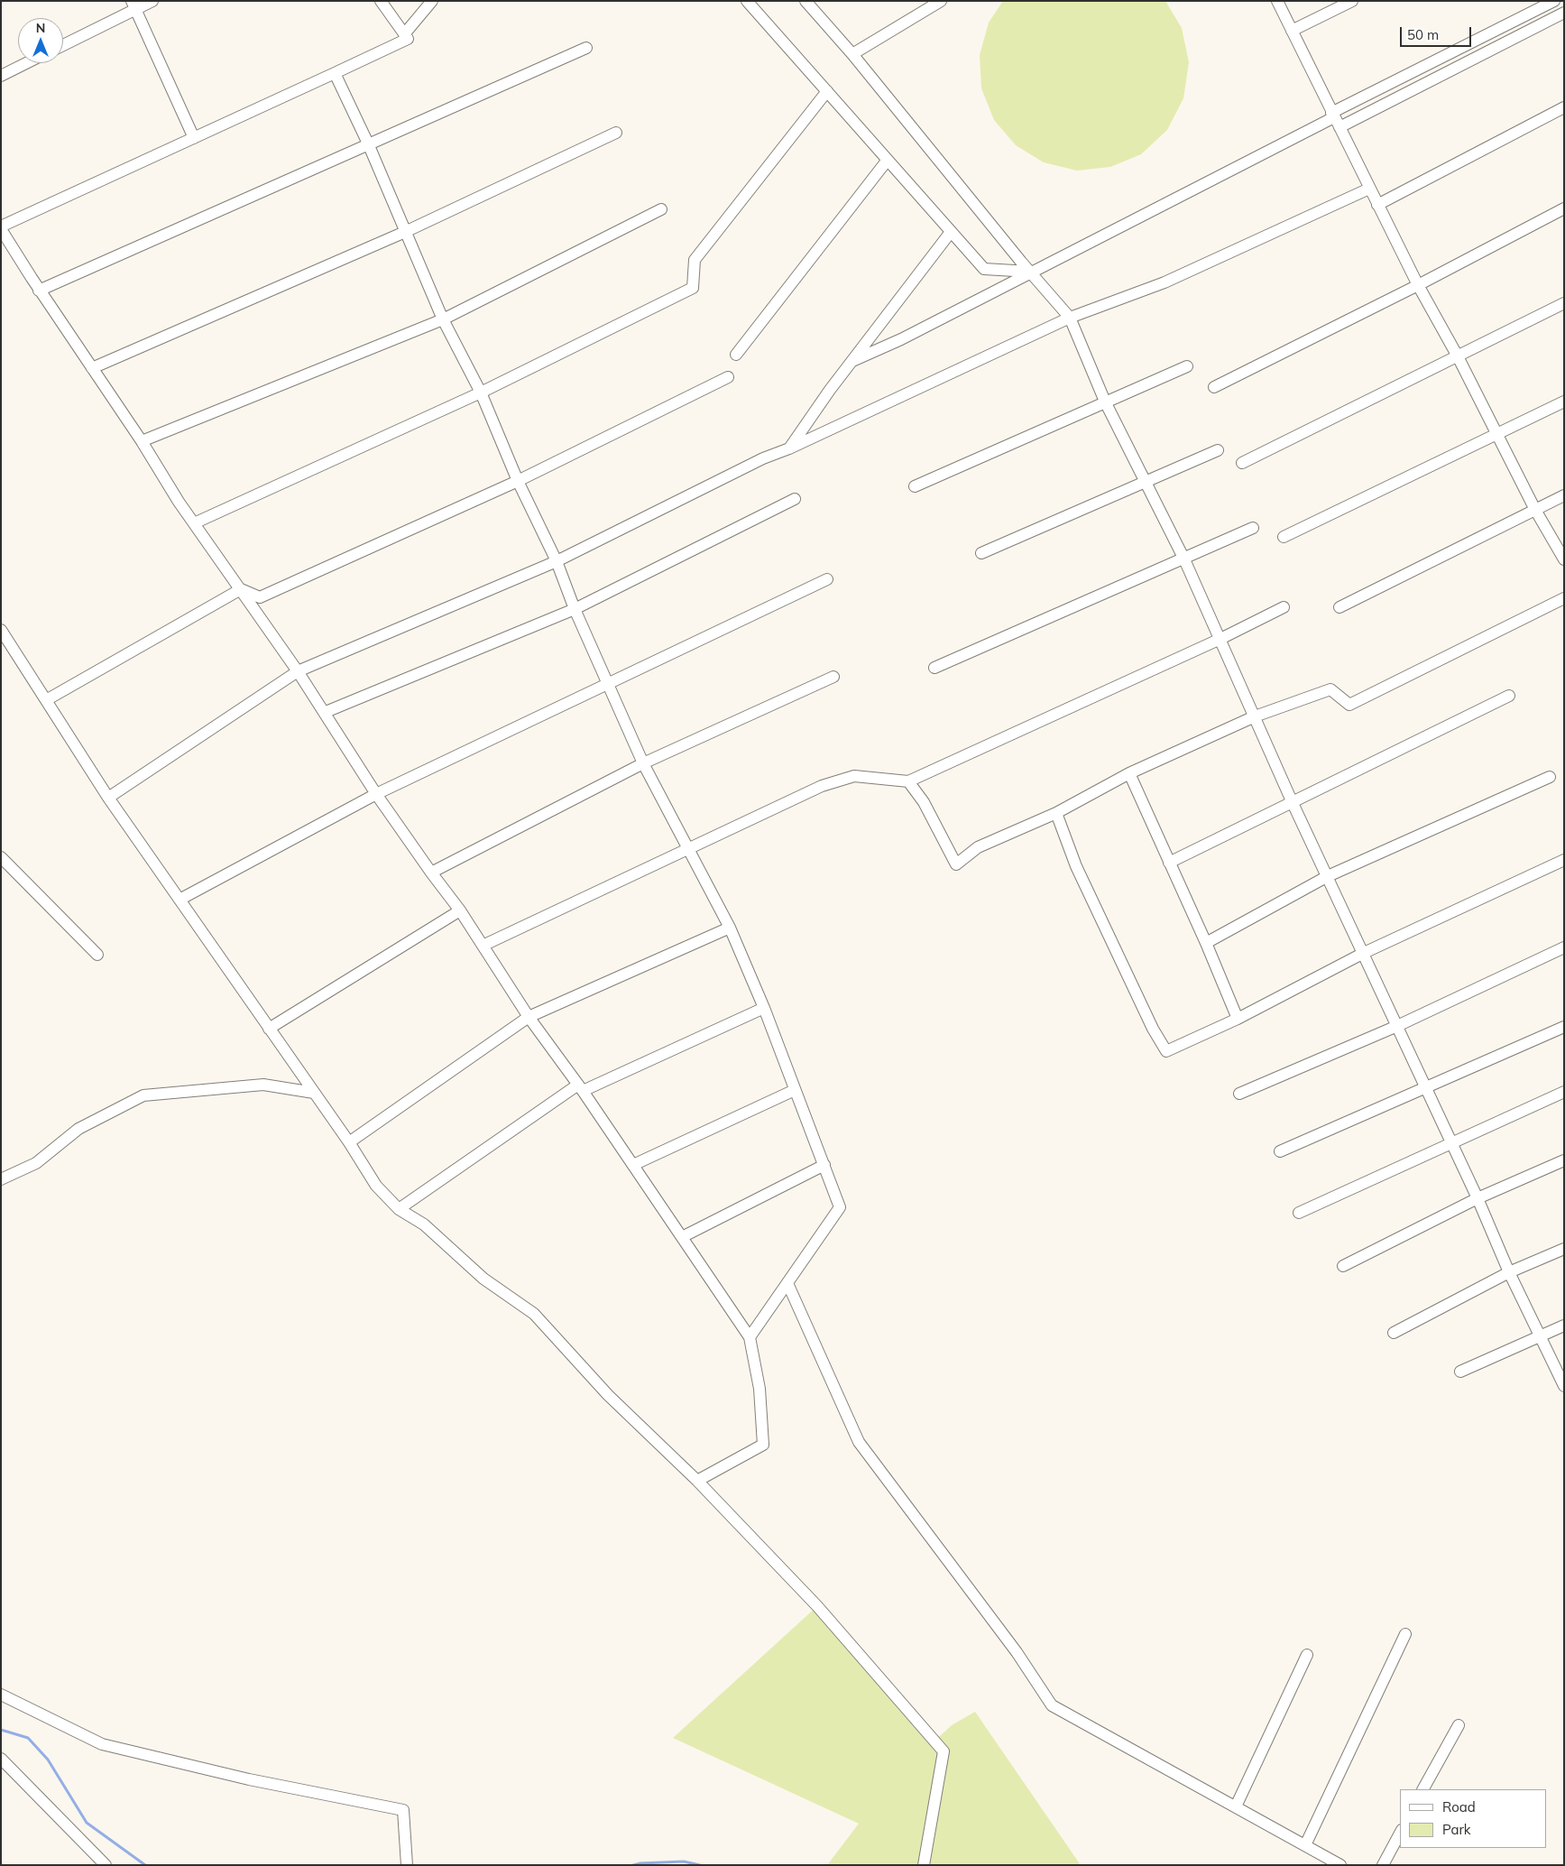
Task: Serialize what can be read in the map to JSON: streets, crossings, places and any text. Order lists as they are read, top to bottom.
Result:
{
  "legend": ["Road", "Park"],
  "scale_bar": "50 m",
  "north": "top"
}
